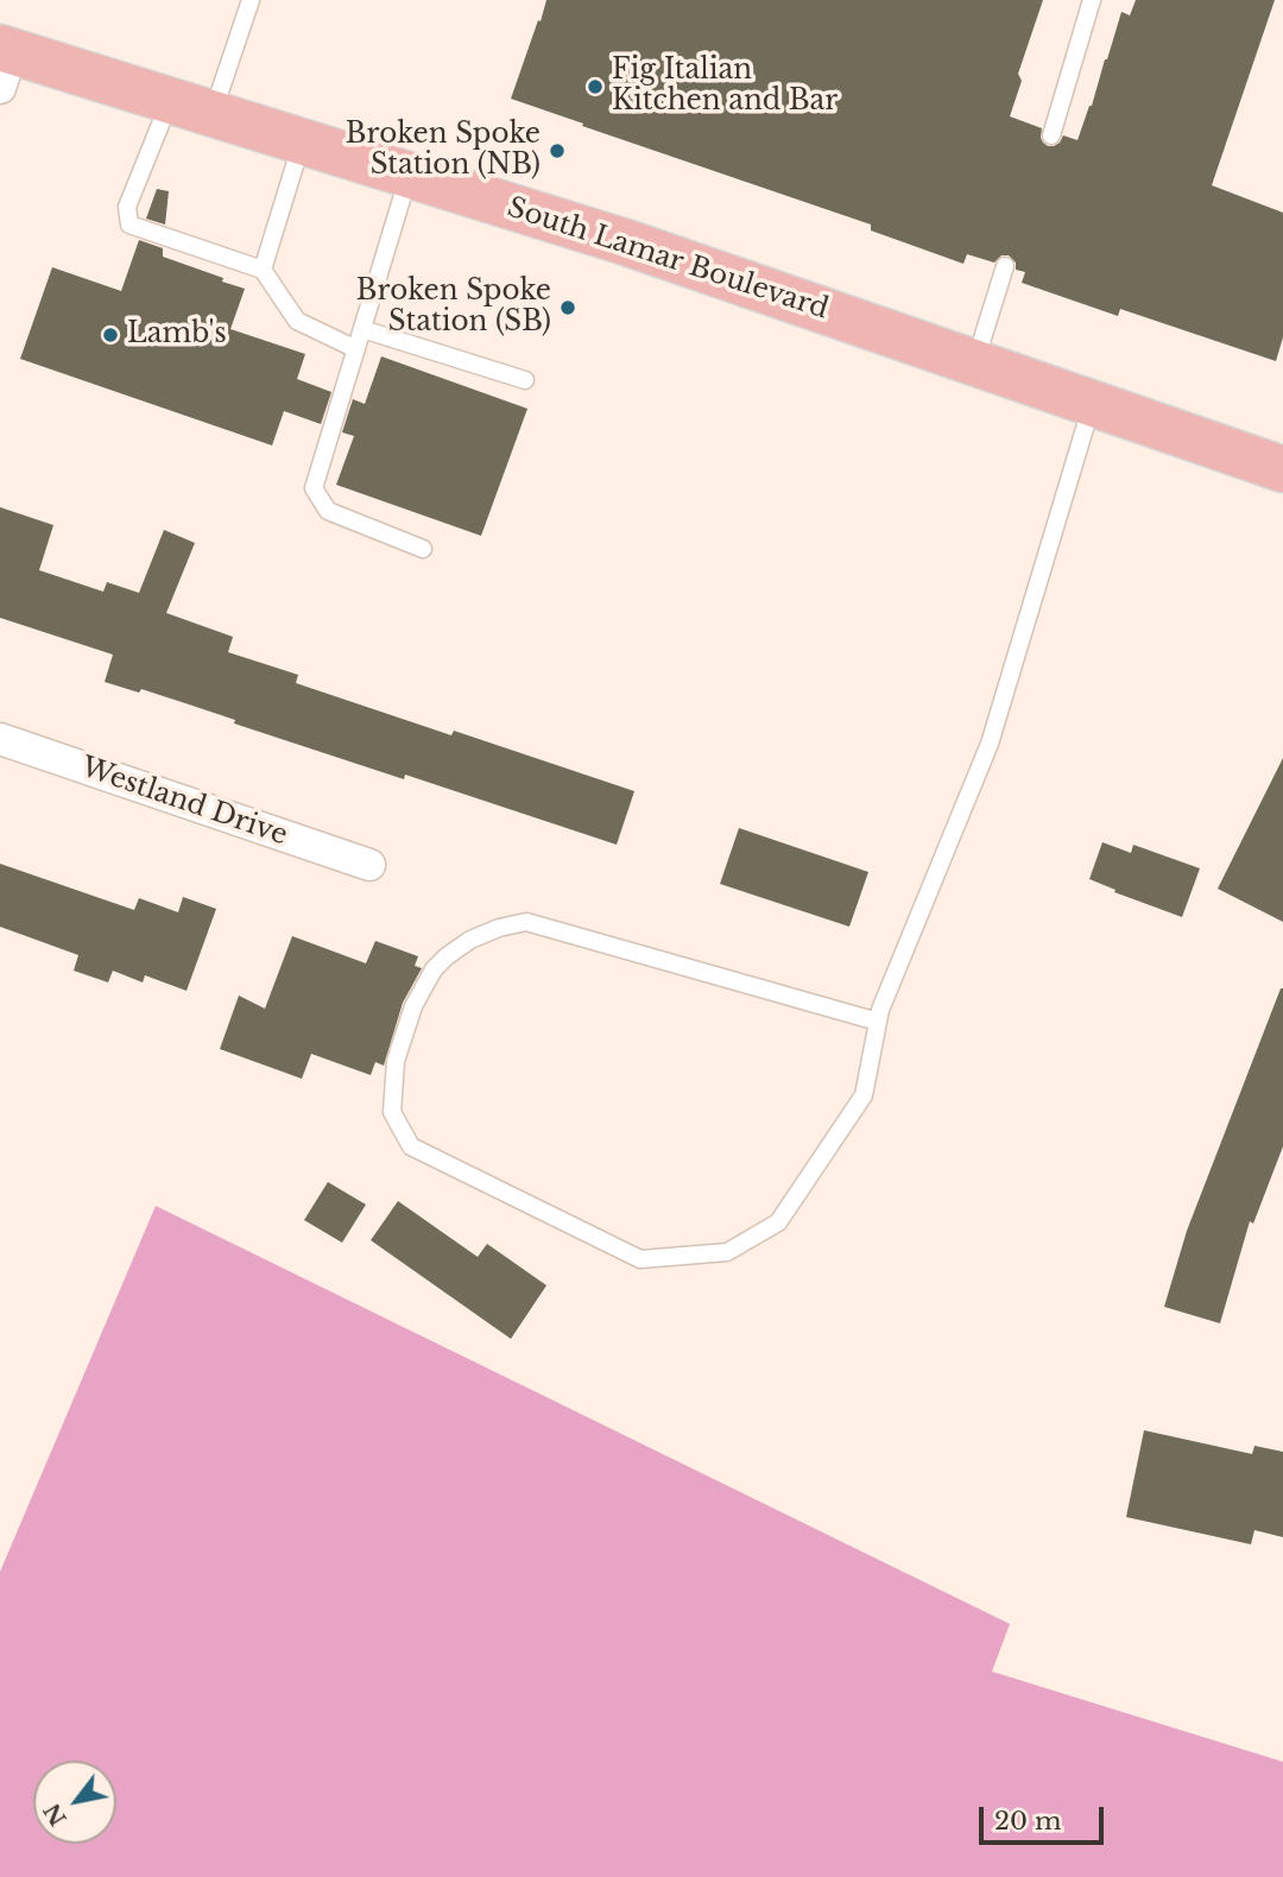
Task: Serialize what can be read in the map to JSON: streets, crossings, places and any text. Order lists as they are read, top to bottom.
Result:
{
  "streets": {
    "main road": ["South Lamar Boulevard"],
    "street": ["Westland Drive"]
  },
  "places": [
    "Fig Italian Kitchen and Bar",
    "Broken Spoke Station (NB)",
    "Broken Spoke Station (SB)",
    "Lamb's"
  ],
  "scale_bar": "20 m",
  "north": "bottom left"
}
